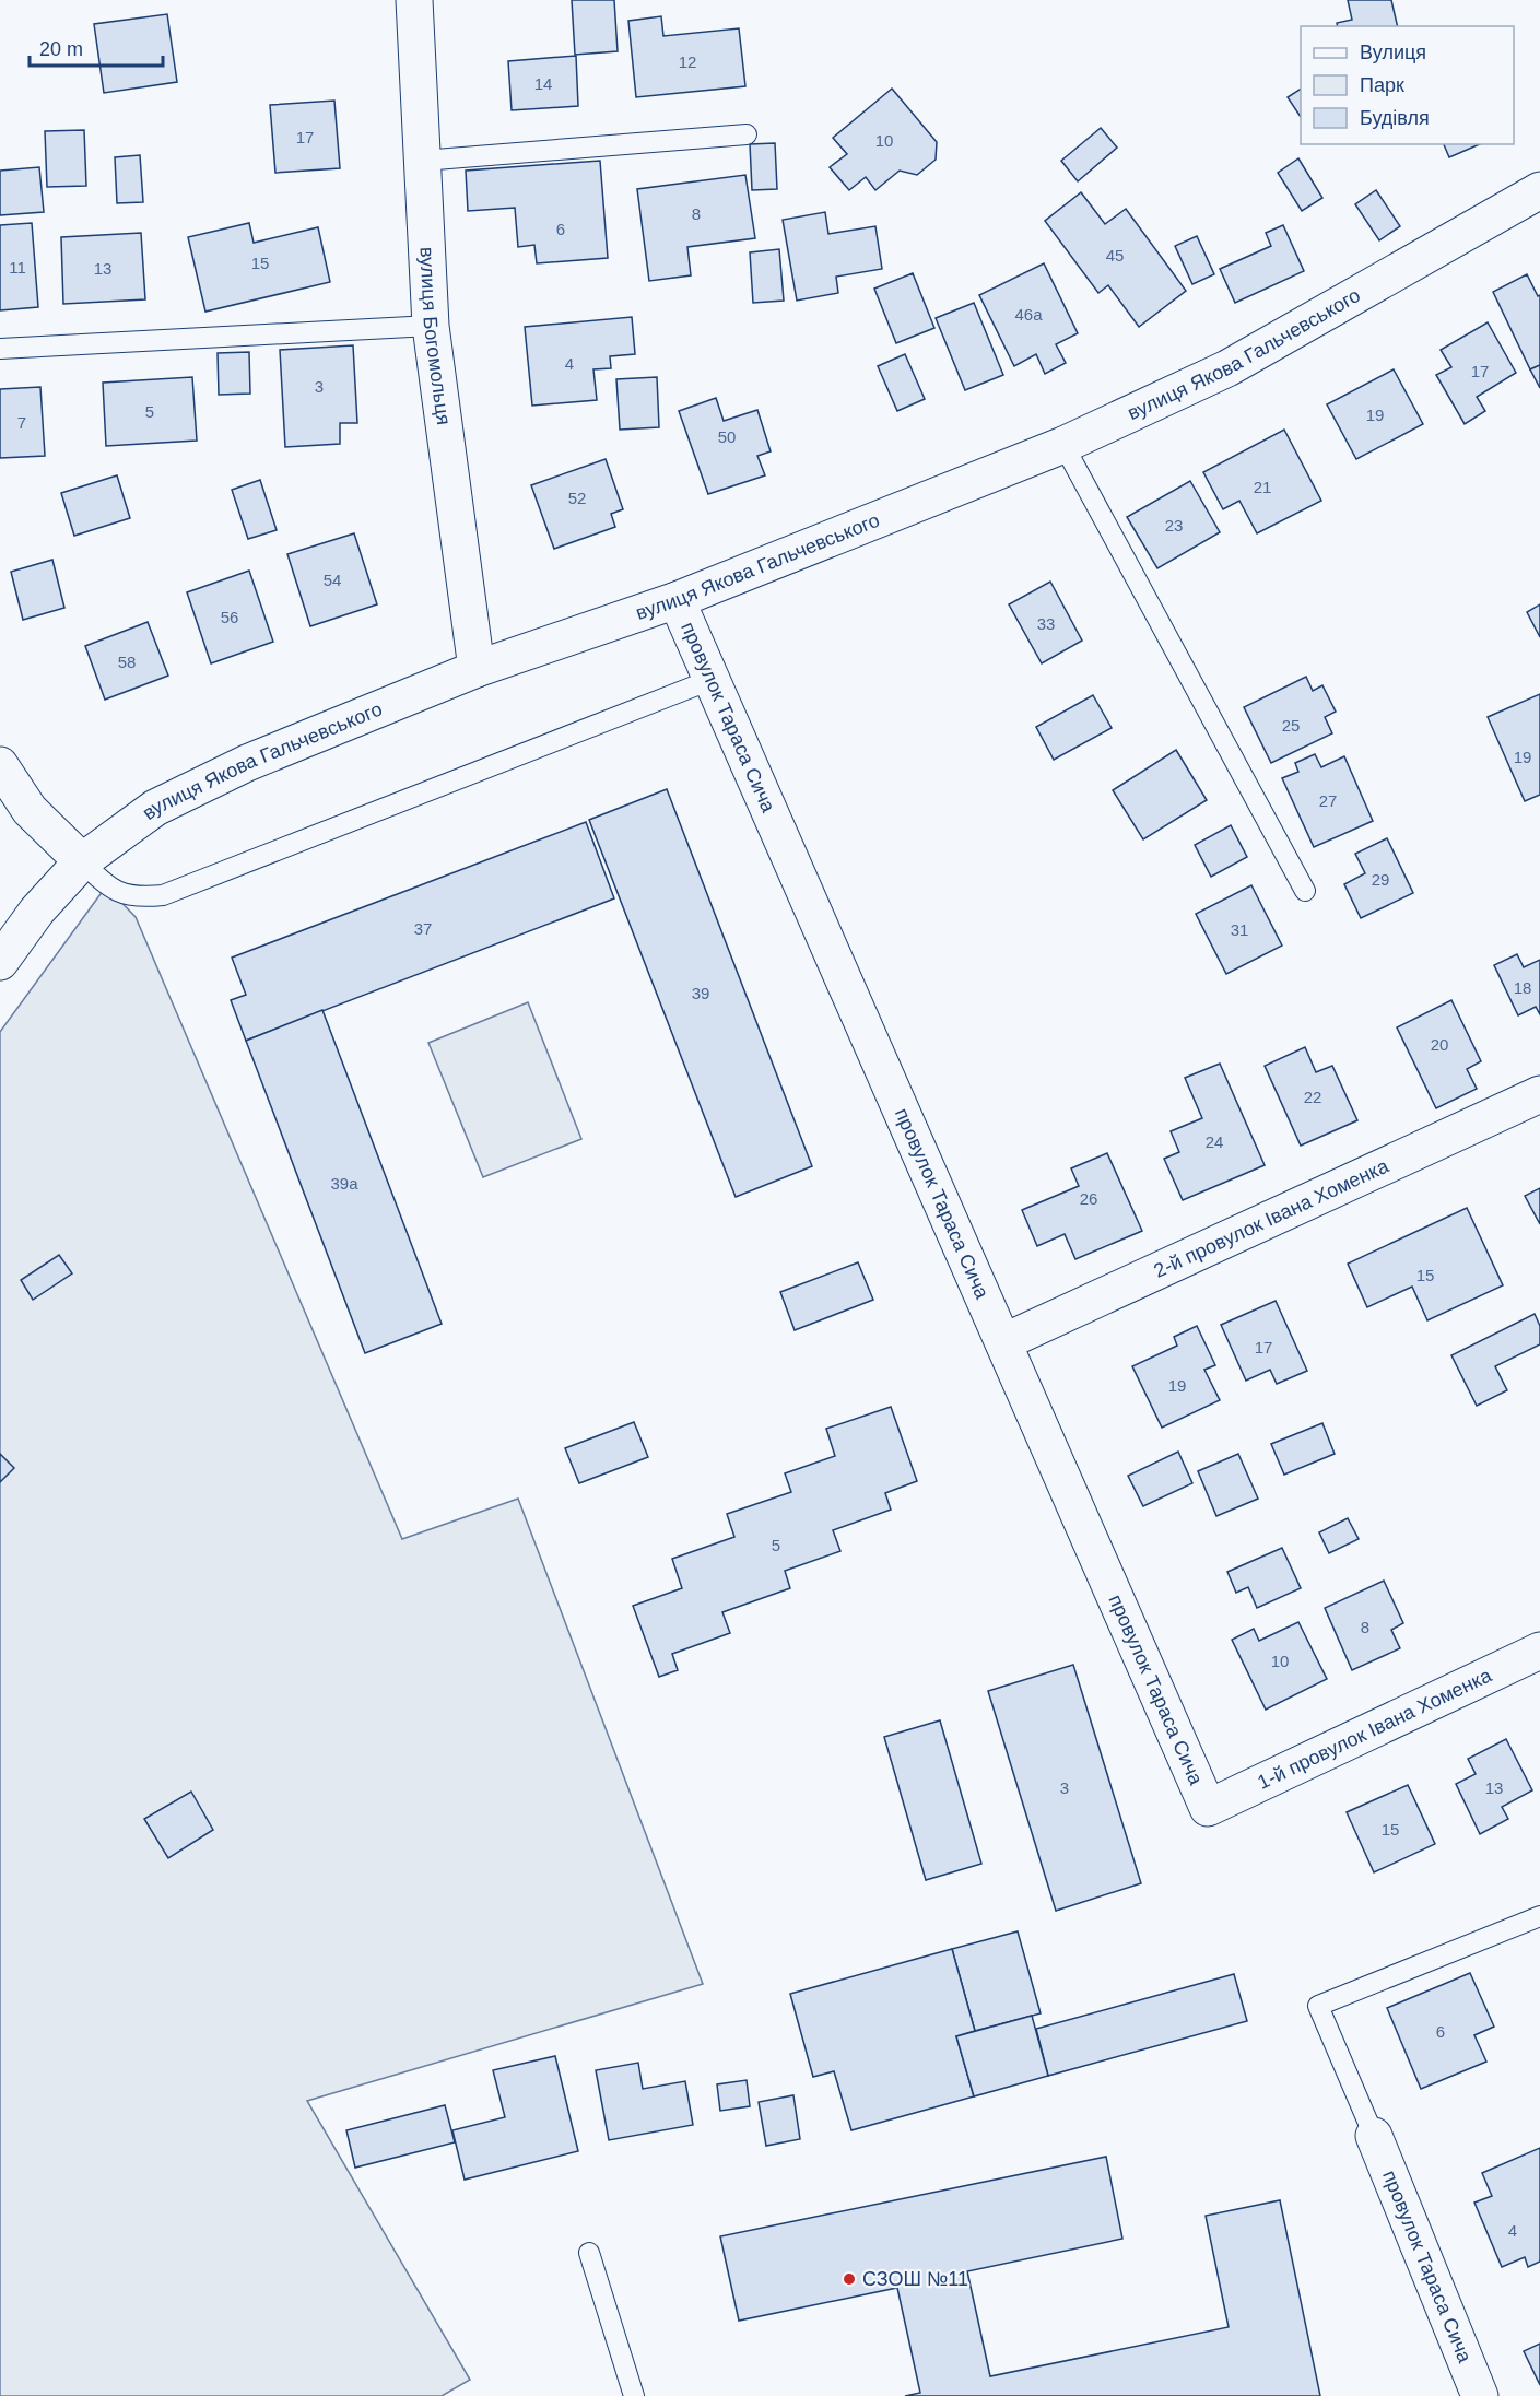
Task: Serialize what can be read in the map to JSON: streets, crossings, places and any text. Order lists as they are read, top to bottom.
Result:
{
  "streets": {
    "street": [
      "вулиця Богомольця",
      "вулиця Якова Гальчевського",
      "провулок Тараса Сича",
      "2-й провулок Івана Хоменка",
      "1-й провулок Івана Хоменка"
    ]
  },
  "crossings": [
    ["вулиця Богомольця", "вулиця Якова Гальчевського"],
    ["вулиця Якова Гальчевського", "провулок Тараса Сича"],
    ["провулок Тараса Сича", "2-й провулок Івана Хоменка"],
    ["провулок Тараса Сича", "1-й провулок Івана Хоменка"]
  ],
  "places": ["СЗОШ №11"],
  "house_numbers": [
    "12",
    "14",
    "17",
    "10",
    "8",
    "6",
    "45",
    "15",
    "11",
    "13",
    "46а",
    "4",
    "17",
    "3",
    "5",
    "19",
    "7",
    "50",
    "21",
    "52",
    "23",
    "54",
    "56",
    "33",
    "58",
    "25",
    "19",
    "27",
    "29",
    "37",
    "31",
    "18",
    "39",
    "20",
    "22",
    "24",
    "39а",
    "26",
    "15",
    "17",
    "19",
    "5",
    "8",
    "10",
    "3",
    "13",
    "15",
    "6",
    "4"
  ],
  "legend": ["Вулиця", "Парк", "Будівля"],
  "scale_bar": "20 m"
}
